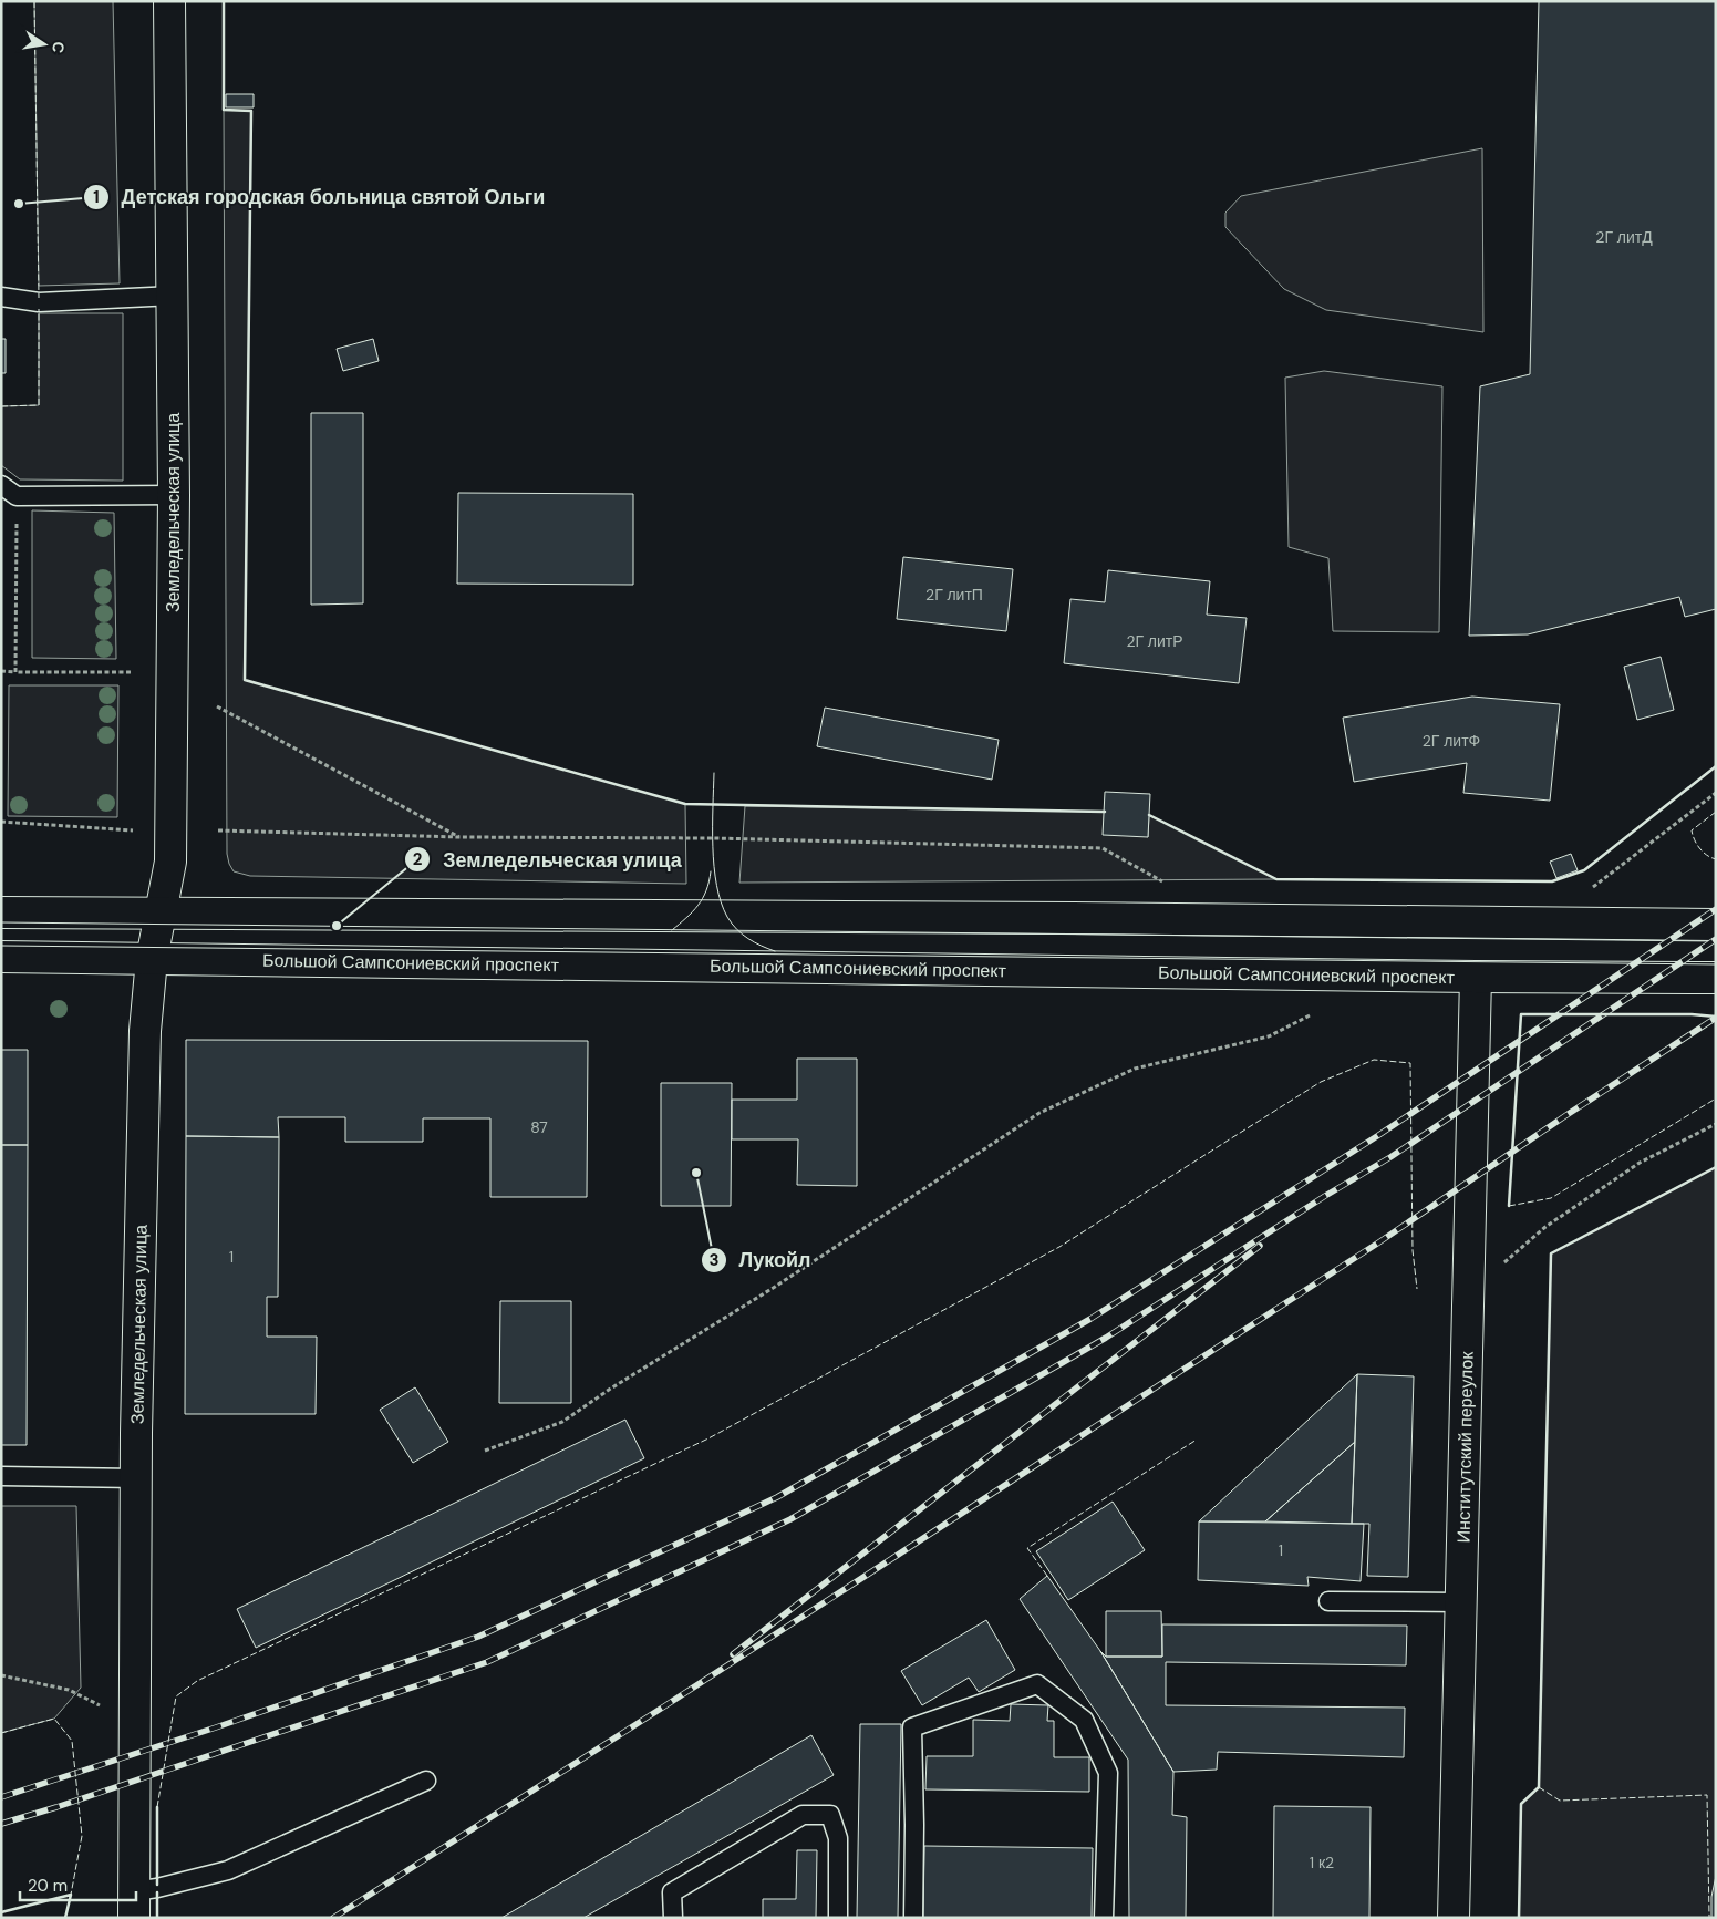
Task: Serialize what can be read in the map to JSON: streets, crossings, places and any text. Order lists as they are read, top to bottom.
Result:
{
  "streets": {
    "main road": ["Земледельческая улица", "Большой Сампсониевский проспект", "Институтский переулок"]
  },
  "crossings": [
    ["Земледельческая улица", "Большой Сампсониевский проспект"],
    ["Большой Сампсониевский проспект", "Институтский переулок"]
  ],
  "places": ["Детская городская больница святой Ольги", "Земледельческая улица", "Лукойл"],
  "house_numbers": [
    "2Г литД",
    "2Г литП",
    "2Г литР",
    "2Г литФ",
    "87",
    "1",
    "1",
    "1 к2"
  ],
  "scale_bar": "20 m",
  "north": "right"
}
